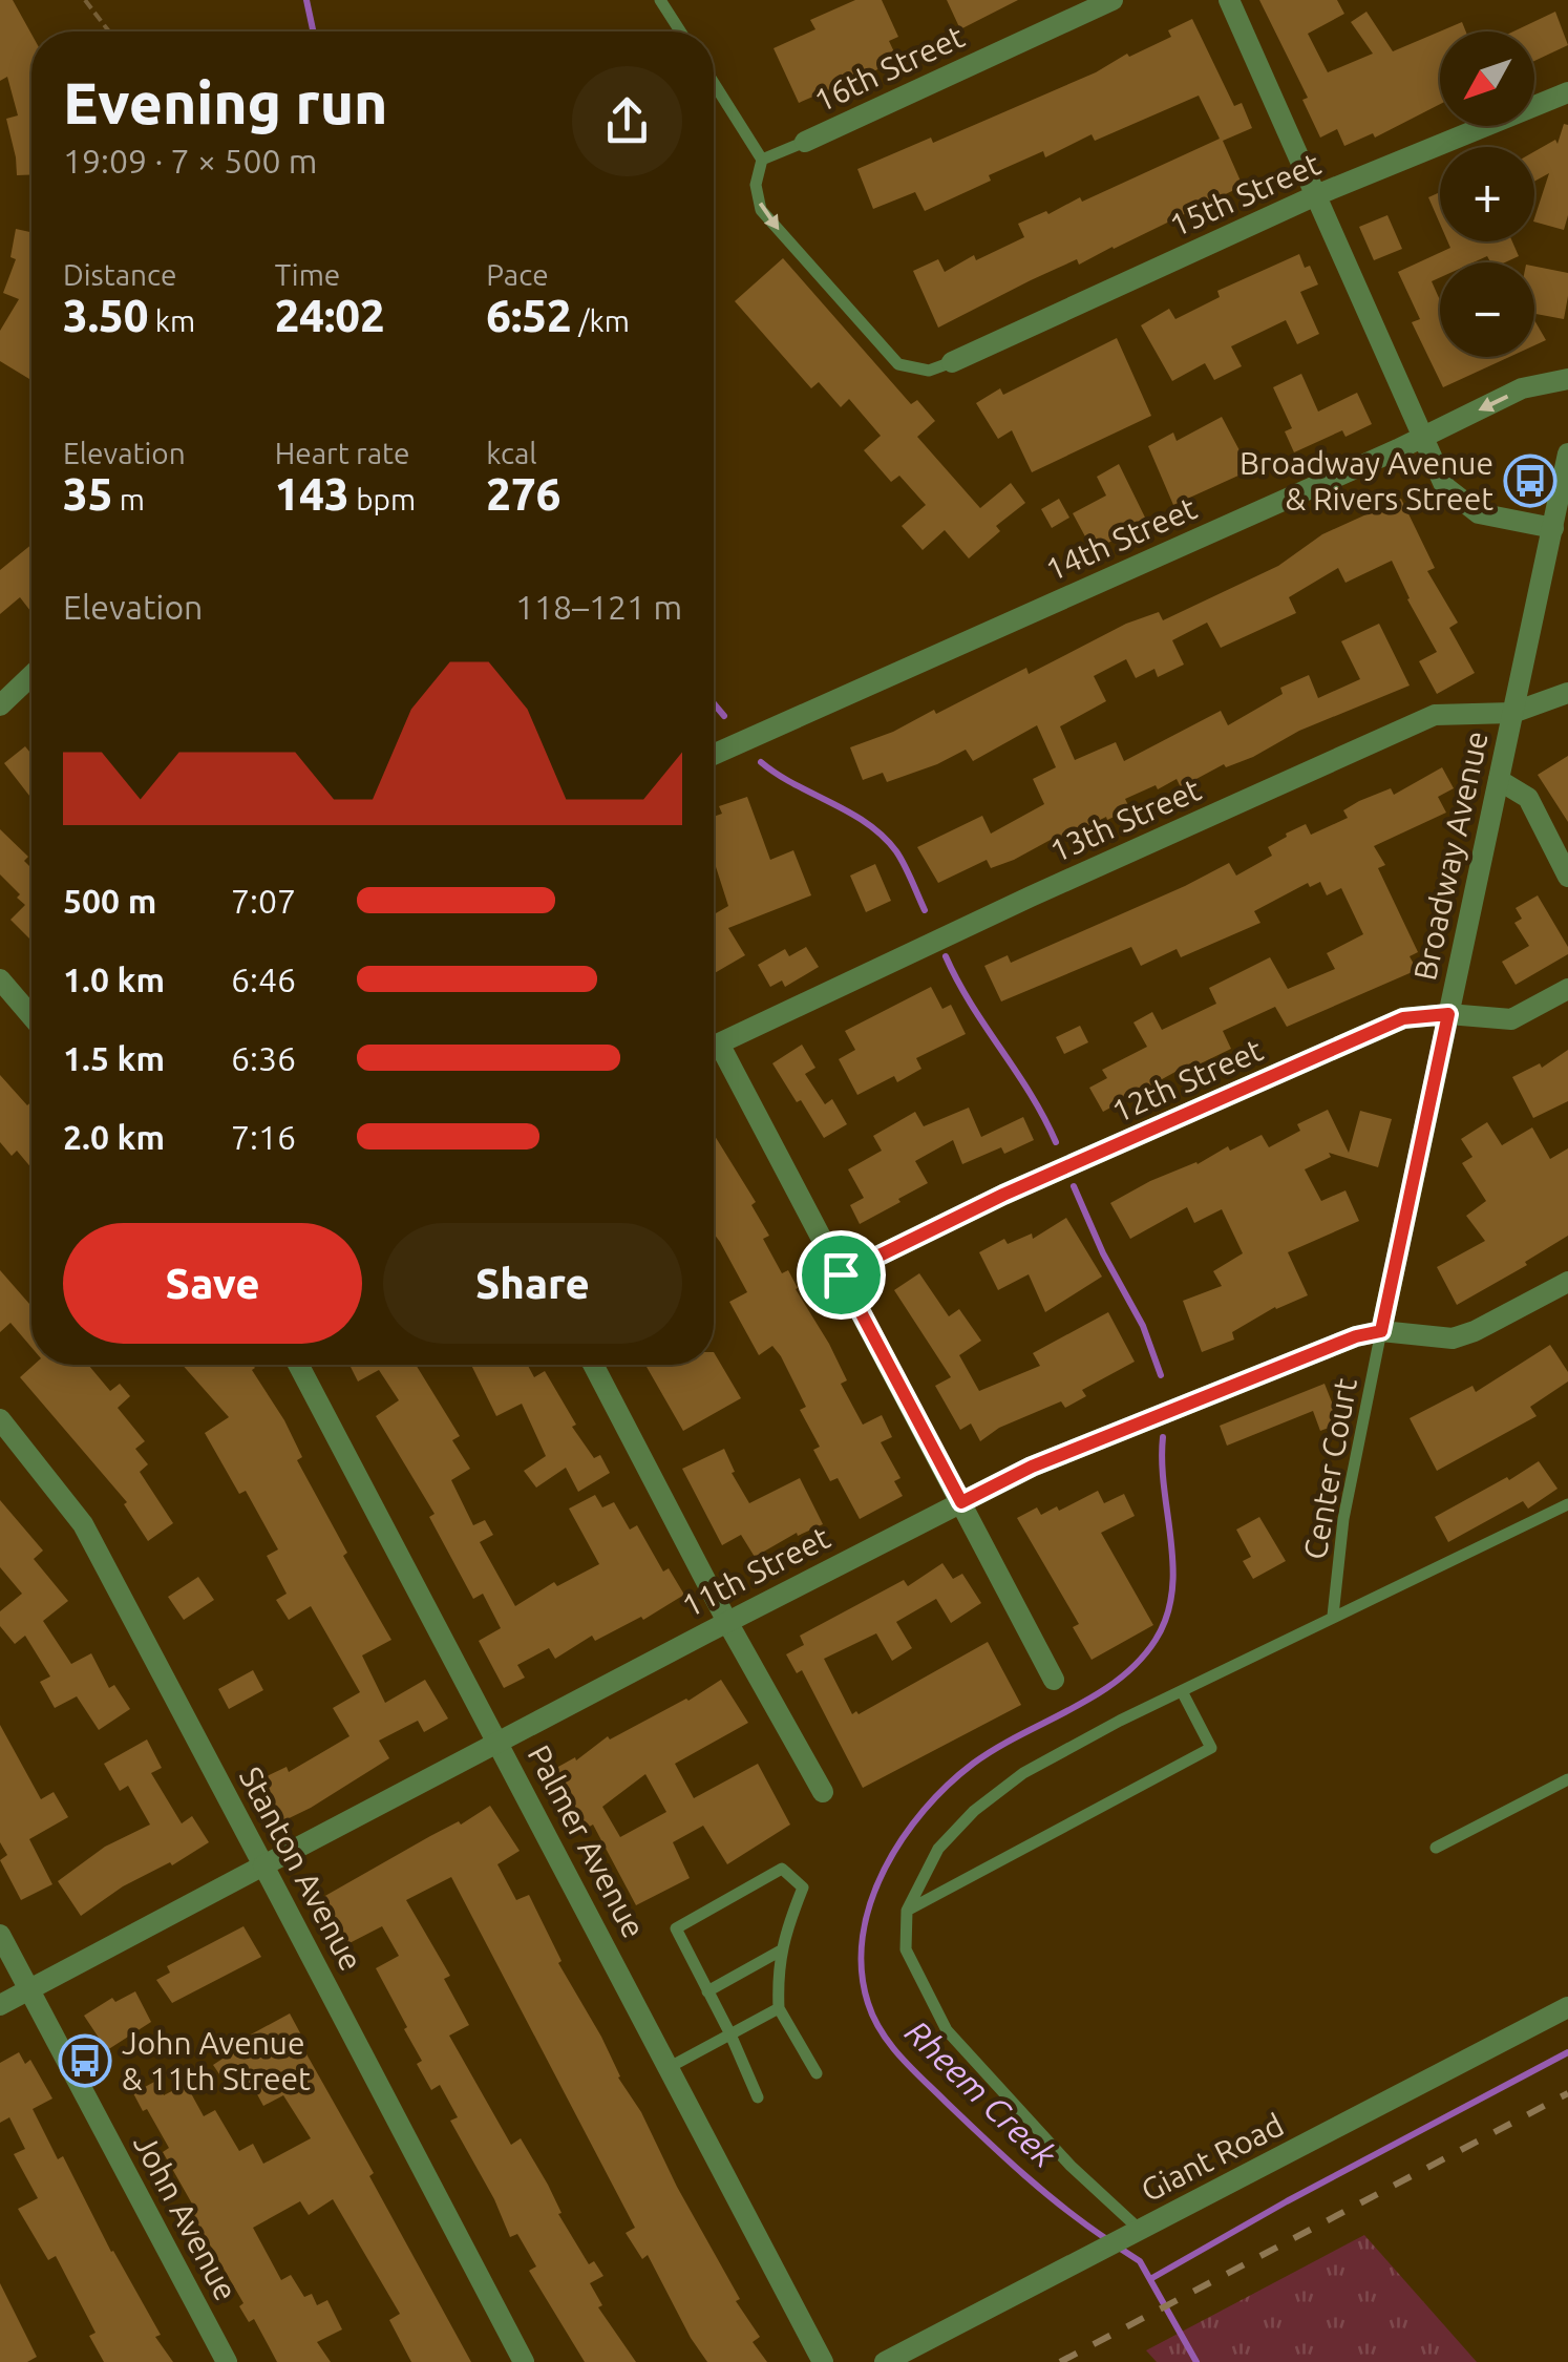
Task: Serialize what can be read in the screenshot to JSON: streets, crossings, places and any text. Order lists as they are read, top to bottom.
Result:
{
  "streets": {
    "street": [
      "16th Street",
      "15th Street",
      "14th Street",
      "13th Street",
      "Broadway Avenue",
      "12th Street",
      "11th Street",
      "Palmer Avenue",
      "Stanton Avenue",
      "Giant Road",
      "John Avenue"
    ],
    "lane": ["Center Court"]
  },
  "crossings": [
    ["13th Street", "Broadway Avenue"],
    ["13th Street", "12th Street"],
    ["Broadway Avenue", "12th Street"],
    ["Broadway Avenue", "Center Court"],
    ["Broadway Avenue", "11th Street"],
    ["Center Court", "11th Street"],
    ["11th Street", "Palmer Avenue"],
    ["11th Street", "Stanton Avenue"],
    ["11th Street", "John Avenue"]
  ],
  "water": ["Rheem Creek"],
  "places": {
    "bus stop": ["Broadway Avenue & Rivers Street", "John Avenue & 11th Street"]
  },
  "north": "bottom left",
  "page": {
    "map_buttons": ["+", "−"],
    "heading": ["Evening run", "19:09 · 7 × 500 m"],
    "stats": [
      ["Distance", "3.50 km"],
      ["Time", "24:02"],
      ["Pace", "6:52 /km"],
      ["Elevation", "35 m"],
      ["Heart rate", "143 bpm"],
      ["kcal", "276"]
    ],
    "chart": ["Elevation", "118–121 m"],
    "list": [
      {
        "name": "500 m",
        "note": "7:07"
      },
      {
        "name": "1.0 km",
        "note": "6:46"
      },
      {
        "name": "1.5 km",
        "note": "6:36"
      },
      {
        "name": "2.0 km",
        "note": "7:16"
      }
    ],
    "buttons": ["Save", "Share"]
  }
}
